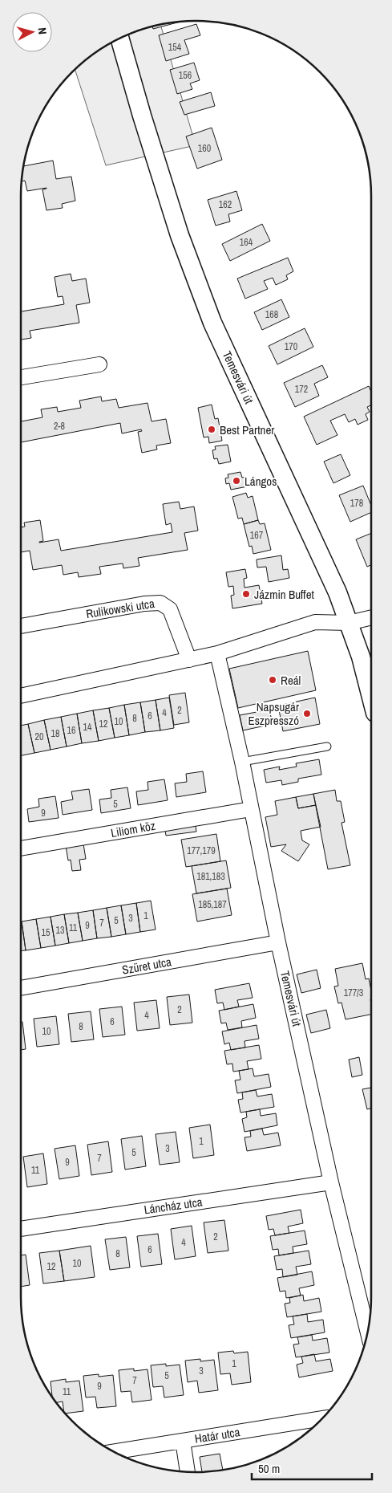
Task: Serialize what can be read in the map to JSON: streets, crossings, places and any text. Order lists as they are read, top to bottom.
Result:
{
  "streets": {
    "street": [
      "Temesvári út",
      "Rulikowski utca",
      "Liliom köz",
      "Szüret utca",
      "Láncház utca",
      "Határ utca"
    ]
  },
  "crossings": [
    ["Temesvári út", "Liliom köz"],
    ["Temesvári út", "Szüret utca"],
    ["Temesvári út", "Láncház utca"]
  ],
  "places": [
    "Best Partner",
    "Lángos",
    "Jázmin Buffet",
    "Reál",
    "Napsugár Eszpresszó"
  ],
  "house_numbers": [
    "154",
    "156",
    "160",
    "162",
    "164",
    "168",
    "170",
    "172",
    "2-8",
    "178",
    "167",
    "2",
    "4",
    "6",
    "8",
    "10",
    "12",
    "14",
    "16",
    "18",
    "20",
    "5",
    "9",
    "177,179",
    "181,183",
    "185,187",
    "1",
    "3",
    "5",
    "7",
    "9",
    "11",
    "13",
    "15",
    "177/3",
    "2",
    "4",
    "6",
    "8",
    "10",
    "1",
    "3",
    "5",
    "7",
    "9",
    "11",
    "2",
    "4",
    "6",
    "8",
    "10",
    "12",
    "1",
    "3",
    "5",
    "7",
    "9",
    "11"
  ],
  "scale_bar": "50 m",
  "north": "right"
}
